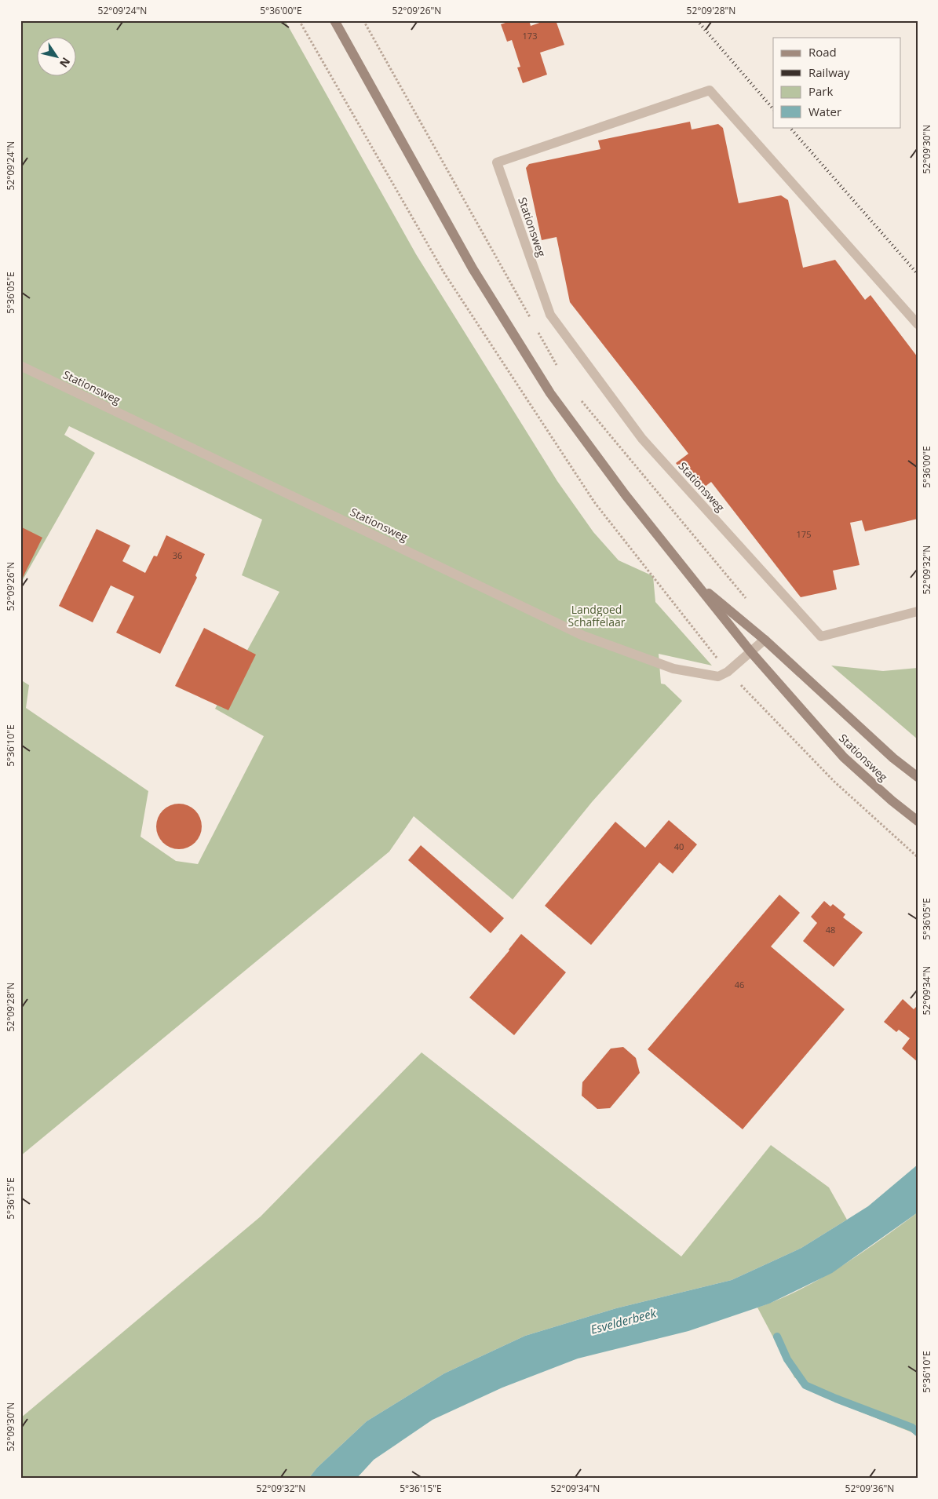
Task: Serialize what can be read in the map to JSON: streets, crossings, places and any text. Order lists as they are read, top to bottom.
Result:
{
  "streets": {
    "main road": ["Stationsweg"]
  },
  "water": ["Esvelderbeek"],
  "parks": ["Landgoed Schaffelaar"],
  "house_numbers": [
    "173",
    "175",
    "36",
    "40",
    "48",
    "46"
  ],
  "legend": [
    "Road",
    "Railway",
    "Park",
    "Water"
  ],
  "north": "bottom right",
  "coordinates": [
    "52°09'24\"N",
    "5°36'00\"E",
    "52°09'26\"N",
    "52°09'28\"N",
    "52°09'30\"N",
    "5°36'05\"E",
    "52°09'32\"N",
    "5°36'10\"E",
    "52°09'34\"N",
    "5°36'15\"E",
    "52°09'36\"N"
  ]
}
